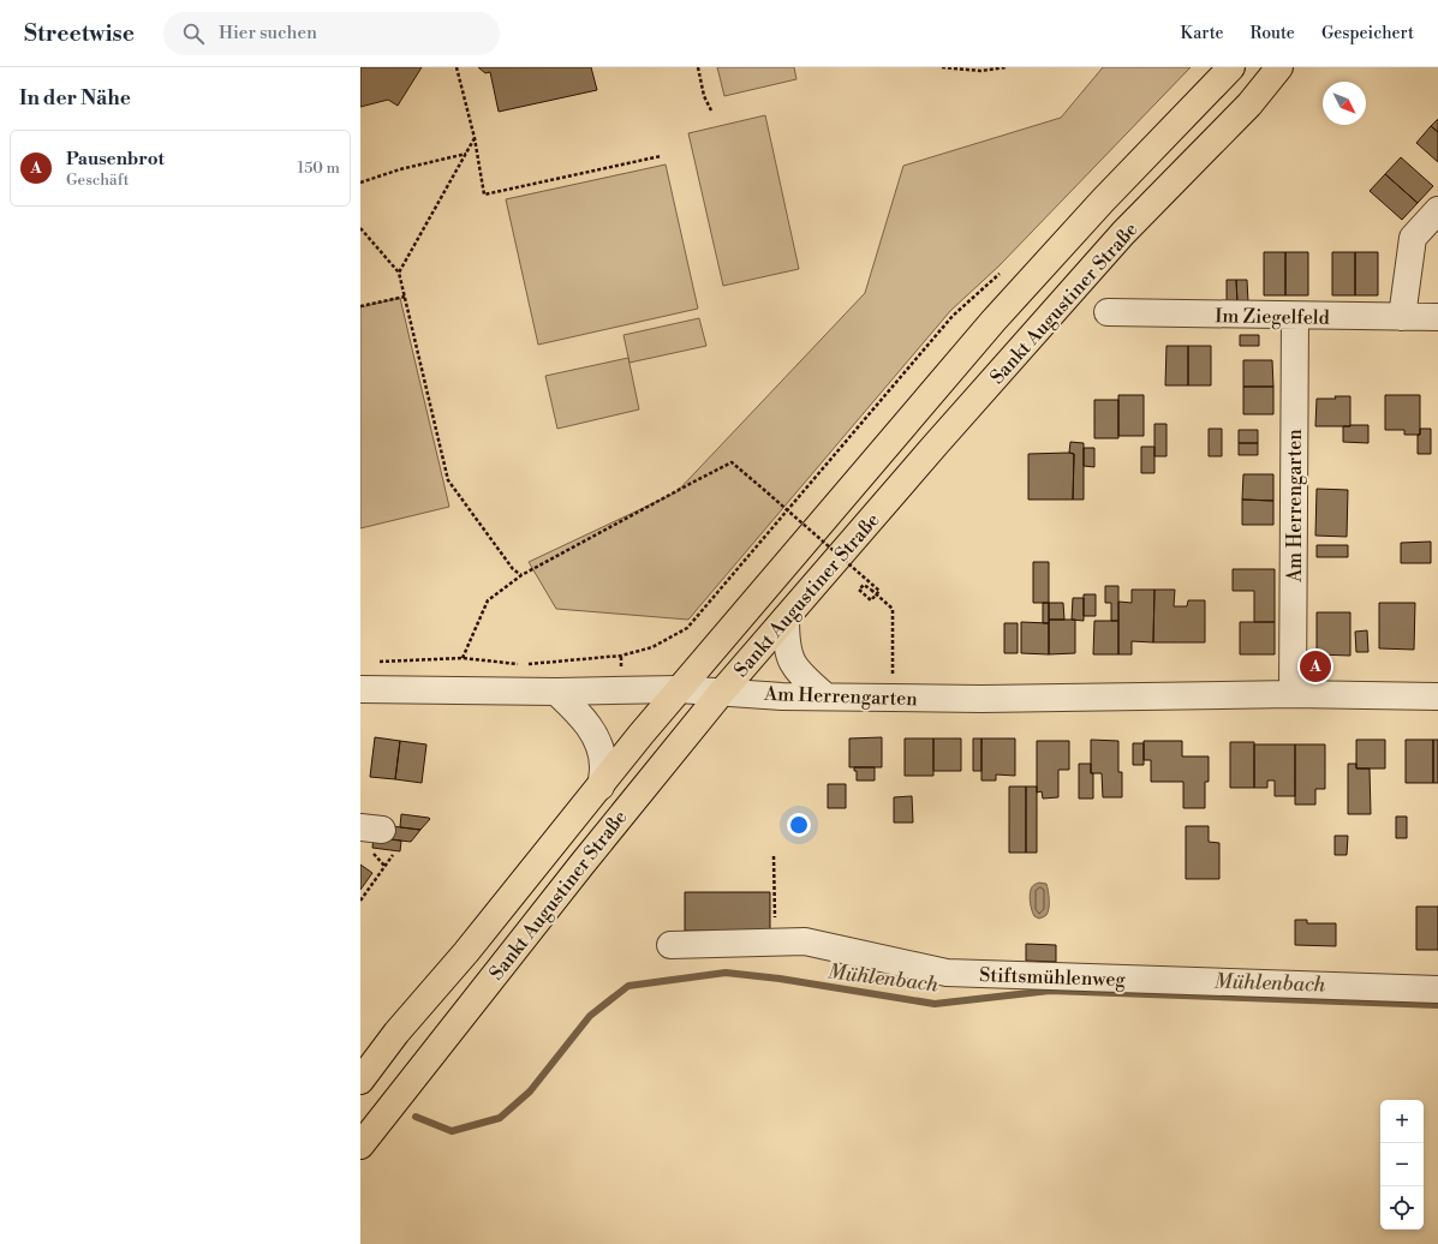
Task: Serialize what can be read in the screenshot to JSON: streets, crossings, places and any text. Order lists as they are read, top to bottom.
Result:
{
  "streets": {
    "main road": ["Sankt Augustiner Straße"],
    "street": ["Im Ziegelfeld", "Am Herrengarten", "Stiftsmühlenweg"]
  },
  "crossings": [
    ["Sankt Augustiner Straße", "Am Herrengarten"],
    ["Im Ziegelfeld", "Am Herrengarten"]
  ],
  "water": ["Mühlenbach"],
  "north": "bottom right",
  "page": {
    "header": "Streetwise",
    "search": "Hier suchen",
    "nav": ["Karte", "Route", "Gespeichert"],
    "heading": "In der Nähe",
    "list": [
      {
        "mark": "A",
        "name": "Pausenbrot",
        "note": "Geschäft",
        "value": "150 m"
      }
    ],
    "pins": "A",
    "map_buttons": ["+", "−"]
  }
}
